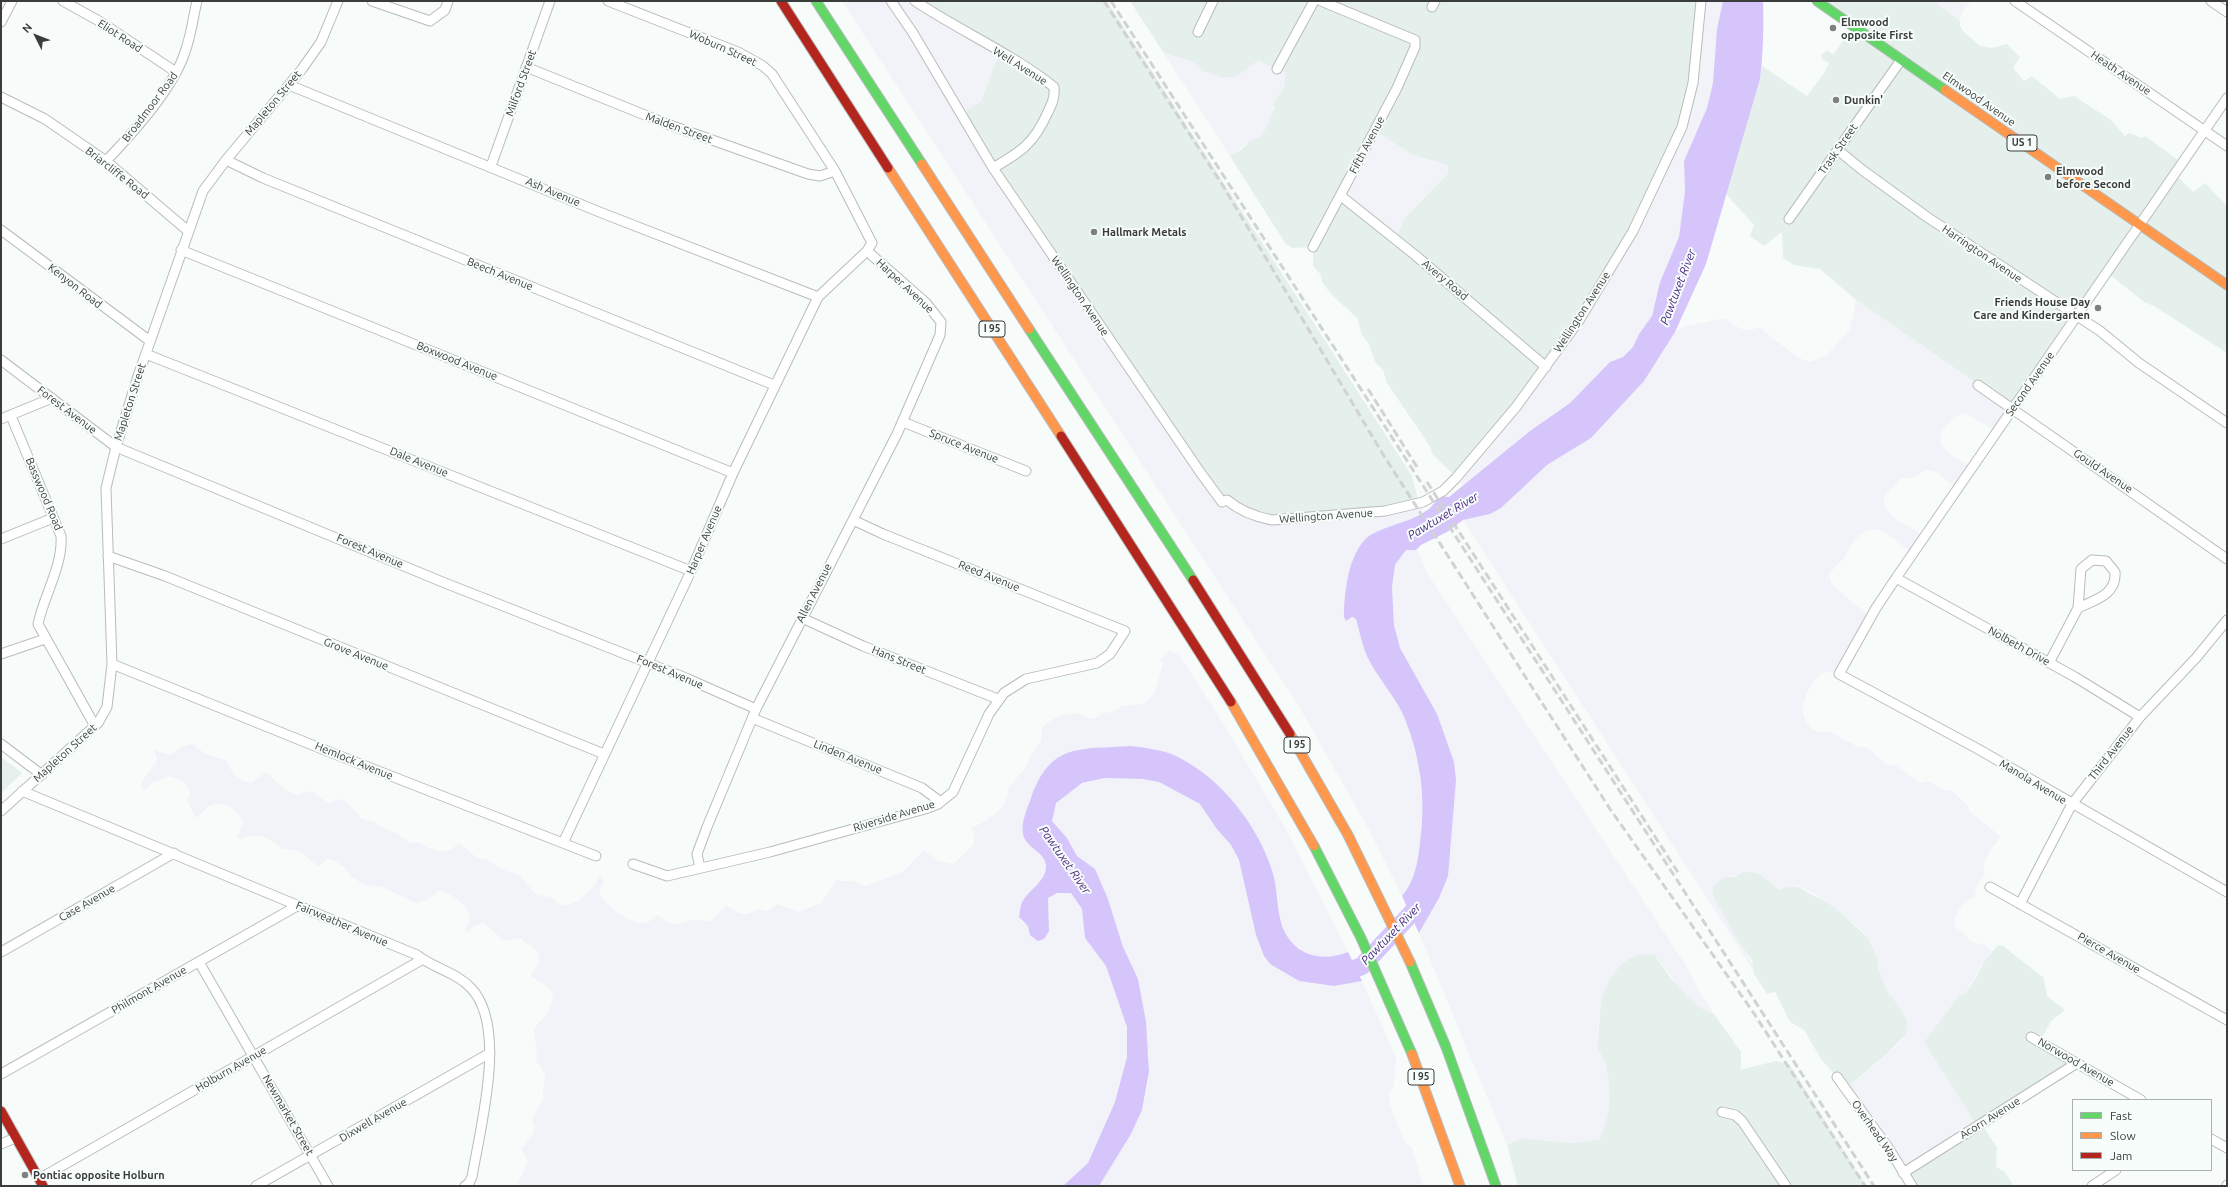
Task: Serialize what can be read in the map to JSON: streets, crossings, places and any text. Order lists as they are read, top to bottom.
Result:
{
  "streets": {
    "main road": ["Elmwood Avenue", "US 1", "I 95"],
    "street": [
      "Eliot Road",
      "Woburn Street",
      "Well Avenue",
      "Heath Avenue",
      "Milford Street",
      "Mapleton Street",
      "Broadmoor Road",
      "Malden Street",
      "Fifth Avenue",
      "Trask Street",
      "Briarcliffe Road",
      "Ash Avenue",
      "Harrington Avenue",
      "Beech Avenue",
      "Avery Road",
      "Kenyon Road",
      "Harper Avenue",
      "Wellington Avenue",
      "Boxwood Avenue",
      "Second Avenue",
      "Forest Avenue",
      "Spruce Avenue",
      "Dale Avenue",
      "Gould Avenue",
      "Basswood Road",
      "Reed Avenue",
      "Allen Avenue",
      "Nolbeth Drive",
      "Grove Avenue",
      "Hans Street",
      "Third Avenue",
      "Linden Avenue",
      "Hemlock Avenue",
      "Manola Avenue",
      "Riverside Avenue",
      "Case Avenue",
      "Fairweather Avenue",
      "Pierce Avenue",
      "Philmont Avenue",
      "Norwood Avenue",
      "Holburn Avenue",
      "Newmarket Street",
      "Acorn Avenue",
      "Dixwell Avenue",
      "Overhead Way"
    ]
  },
  "crossings": [
    ["Eliot Road", "Broadmoor Road"],
    ["Woburn Street", "Malden Street"],
    ["Woburn Street", "Harper Avenue"],
    ["Well Avenue", "Wellington Avenue"],
    ["Heath Avenue", "Second Avenue"],
    ["Milford Street", "Malden Street"],
    ["Milford Street", "Ash Avenue"],
    ["Elmwood Avenue", "Trask Street"],
    ["Elmwood Avenue", "Second Avenue"],
    ["Mapleton Street", "Briarcliffe Road"],
    ["Mapleton Street", "Ash Avenue"],
    ["Mapleton Street", "Beech Avenue"],
    ["Mapleton Street", "Kenyon Road"],
    ["Mapleton Street", "Boxwood Avenue"],
    ["Mapleton Street", "Forest Avenue"],
    ["Mapleton Street", "Dale Avenue"],
    ["Mapleton Street", "Basswood Road"],
    ["Mapleton Street", "Grove Avenue"],
    ["Mapleton Street", "Hemlock Avenue"],
    ["Mapleton Street", "Fairweather Avenue"],
    ["Broadmoor Road", "Briarcliffe Road"],
    ["Malden Street", "Harper Avenue"],
    ["Fifth Avenue", "Avery Road"],
    ["Trask Street", "Harrington Avenue"],
    ["Ash Avenue", "Harper Avenue"],
    ["Harrington Avenue", "Second Avenue"],
    ["Beech Avenue", "Harper Avenue"],
    ["Avery Road", "Wellington Avenue"],
    ["Harper Avenue", "Boxwood Avenue"],
    ["Harper Avenue", "Forest Avenue"],
    ["Harper Avenue", "Dale Avenue"],
    ["Harper Avenue", "Allen Avenue"],
    ["Harper Avenue", "Grove Avenue"],
    ["Harper Avenue", "Hemlock Avenue"],
    ["Second Avenue", "Gould Avenue"],
    ["Second Avenue", "Nolbeth Drive"],
    ["Second Avenue", "Manola Avenue"],
    ["Forest Avenue", "Allen Avenue"],
    ["Spruce Avenue", "Allen Avenue"],
    ["Reed Avenue", "Allen Avenue"],
    ["Reed Avenue", "Riverside Avenue"],
    ["Allen Avenue", "Hans Street"],
    ["Allen Avenue", "Linden Avenue"],
    ["Allen Avenue", "Riverside Avenue"],
    ["Nolbeth Drive", "Third Avenue"],
    ["Hans Street", "Riverside Avenue"],
    ["Third Avenue", "Manola Avenue"],
    ["Third Avenue", "Pierce Avenue"],
    ["Linden Avenue", "Riverside Avenue"],
    ["Case Avenue", "Fairweather Avenue"],
    ["Fairweather Avenue", "Philmont Avenue"],
    ["Fairweather Avenue", "Holburn Avenue"],
    ["Fairweather Avenue", "Dixwell Avenue"],
    ["Philmont Avenue", "Newmarket Street"],
    ["Norwood Avenue", "Acorn Avenue"],
    ["Holburn Avenue", "Newmarket Street"],
    ["Newmarket Street", "Dixwell Avenue"],
    ["Acorn Avenue", "Overhead Way"]
  ],
  "water": ["Pawtuxet River"],
  "places": [
    "Elmwood opposite First",
    "Dunkin'",
    "Elmwood before Second",
    "Hallmark Metals",
    "Friends House Day Care and Kindergarten",
    "Pontiac opposite Holburn"
  ],
  "legend": ["Fast", "Slow", "Jam"],
  "north": "top left"
}
